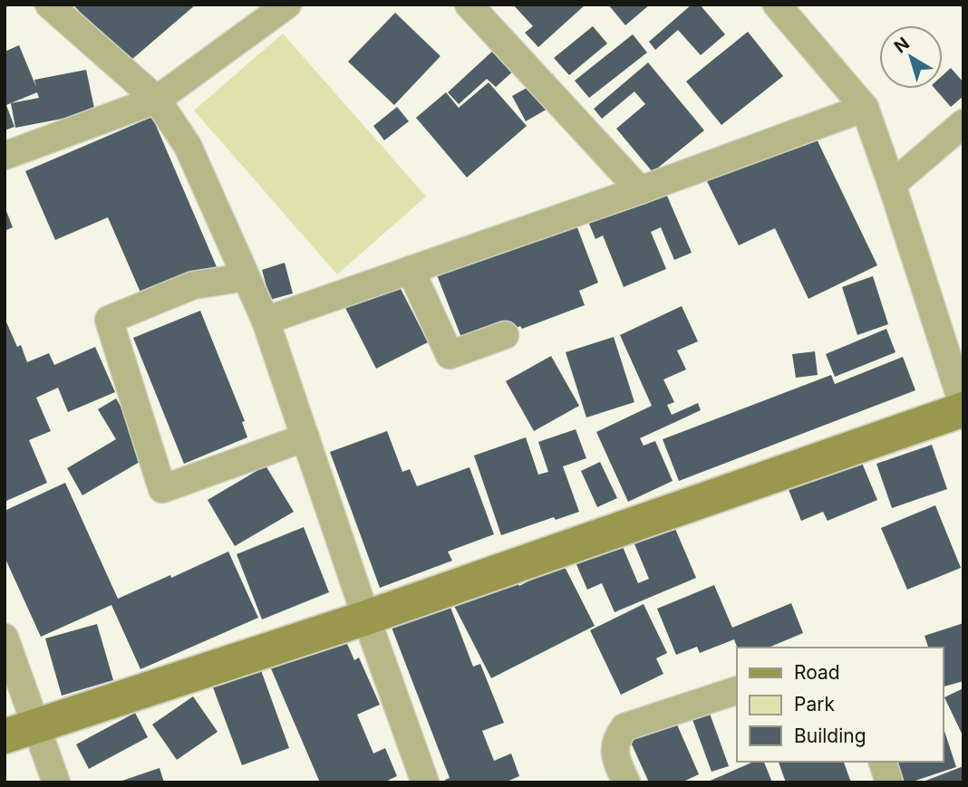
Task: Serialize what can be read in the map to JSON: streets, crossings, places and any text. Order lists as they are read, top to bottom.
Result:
{
  "legend": ["Road", "Park", "Building"],
  "north": "top left"
}
